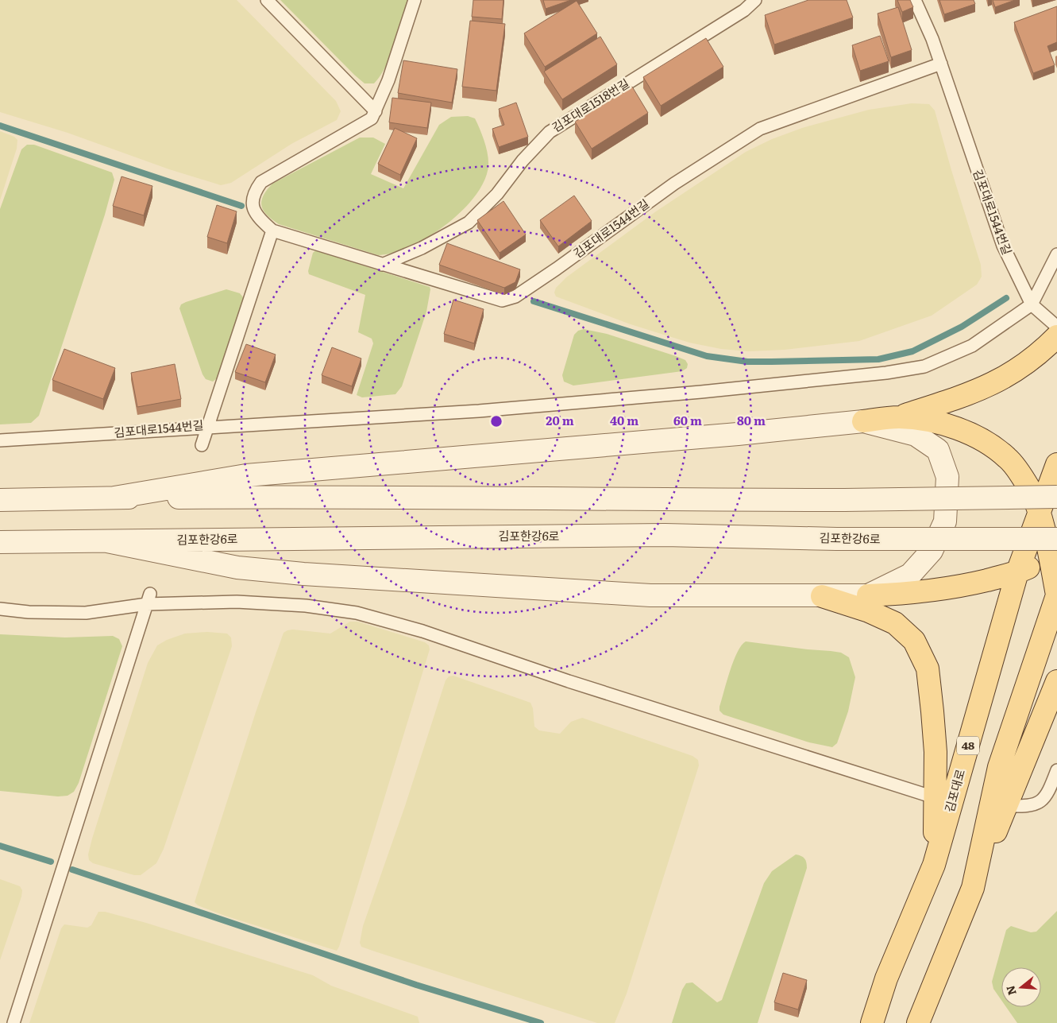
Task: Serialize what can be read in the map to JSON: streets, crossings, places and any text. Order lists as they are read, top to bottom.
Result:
{
  "streets": {
    "main road": ["48", "김포대로"],
    "street": ["김포한강6로"],
    "lane": ["김포대로1518번길", "김포대로1544번길"]
  },
  "crossings": [
    ["김포대로1518번길", "김포대로1544번길"]
  ],
  "north": "left",
  "rings": [
    "20 m",
    "40 m",
    "60 m",
    "80 m"
  ]
}
